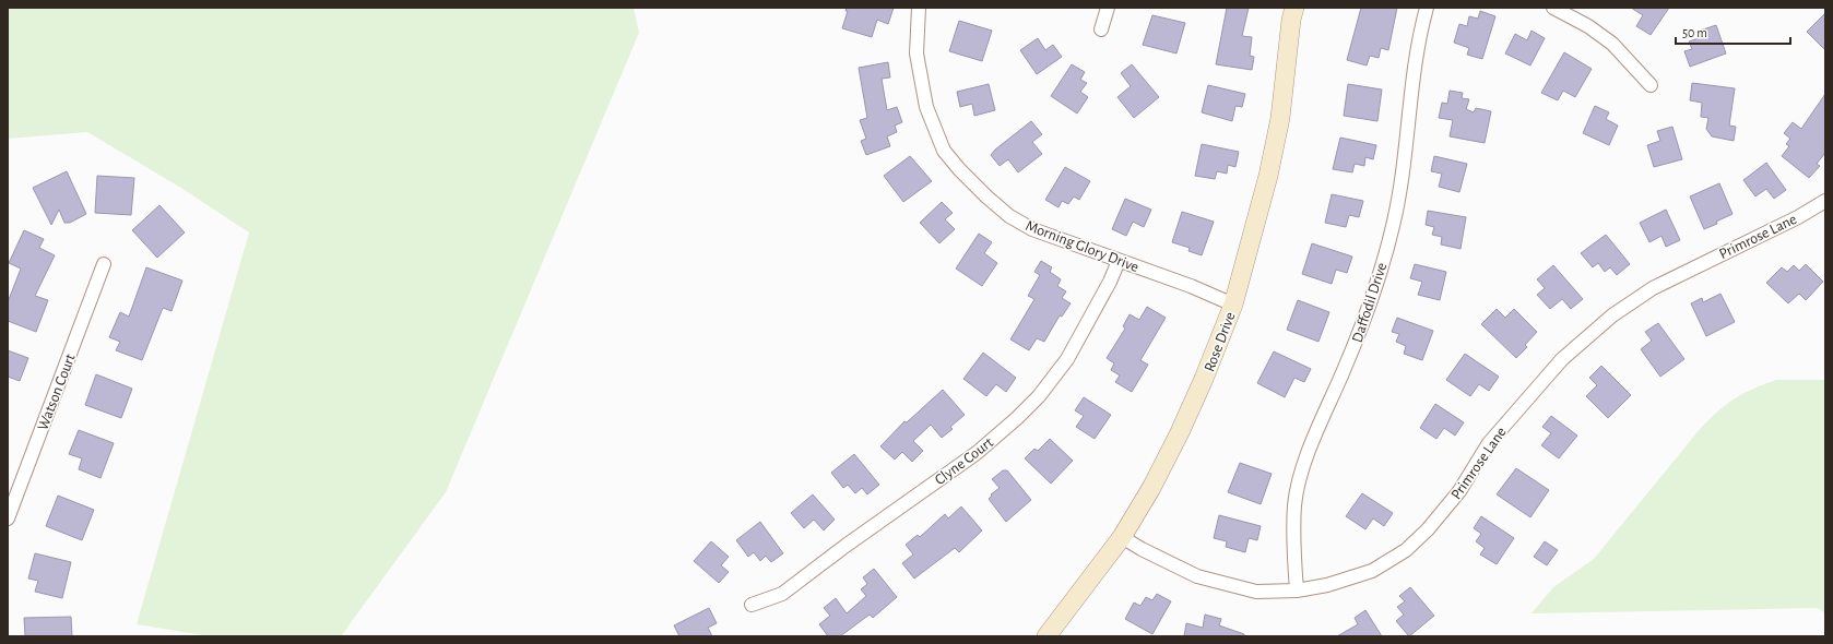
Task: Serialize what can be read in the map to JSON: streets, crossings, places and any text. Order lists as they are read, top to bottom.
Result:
{
  "streets": {
    "main road": ["Rose Drive"],
    "street": [
      "Primrose Lane",
      "Morning Glory Drive",
      "Daffodil Drive",
      "Watson Court",
      "Clyne Court"
    ]
  },
  "crossings": [
    ["Primrose Lane", "Daffodil Drive"],
    ["Primrose Lane", "Rose Drive"],
    ["Morning Glory Drive", "Rose Drive"],
    ["Morning Glory Drive", "Clyne Court"]
  ],
  "scale_bar": "50 m"
}
